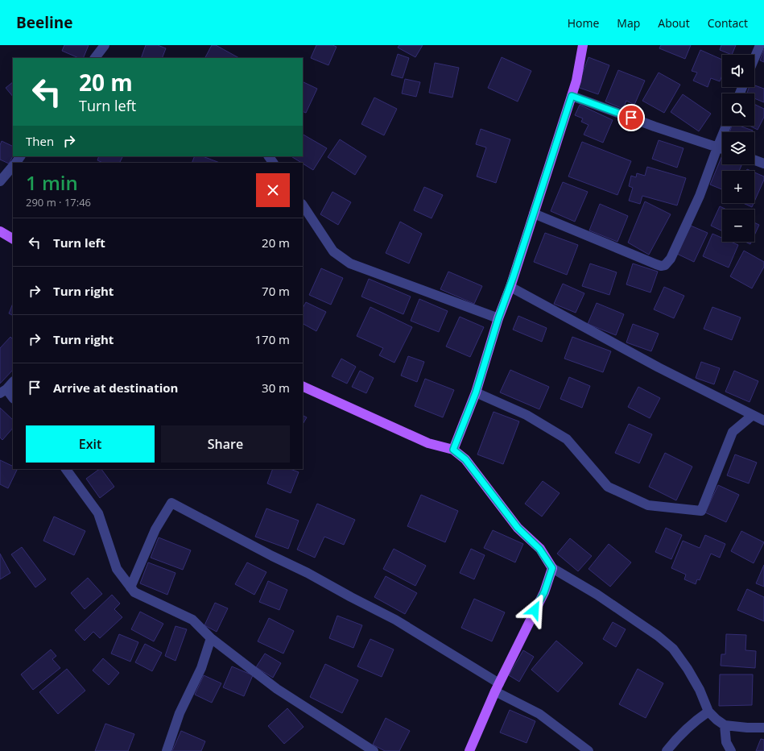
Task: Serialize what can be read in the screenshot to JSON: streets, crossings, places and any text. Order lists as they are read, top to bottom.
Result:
{
  "page": {
    "header": "Beeline",
    "nav": [
      "Home",
      "Map",
      "About",
      "Contact"
    ],
    "map_buttons": ["+", "−"],
    "turn": ["20 m", "Turn left"],
    "then": "Then",
    "heading": ["1 min", "290 m · 17:46"],
    "list": [
      {
        "name": "Turn left",
        "value": "20 m"
      },
      {
        "name": "Turn right",
        "value": "70 m"
      },
      {
        "name": "Turn right",
        "value": "170 m"
      },
      {
        "name": "Arrive at destination",
        "value": "30 m"
      }
    ],
    "buttons": ["Exit", "Share"]
  }
}
